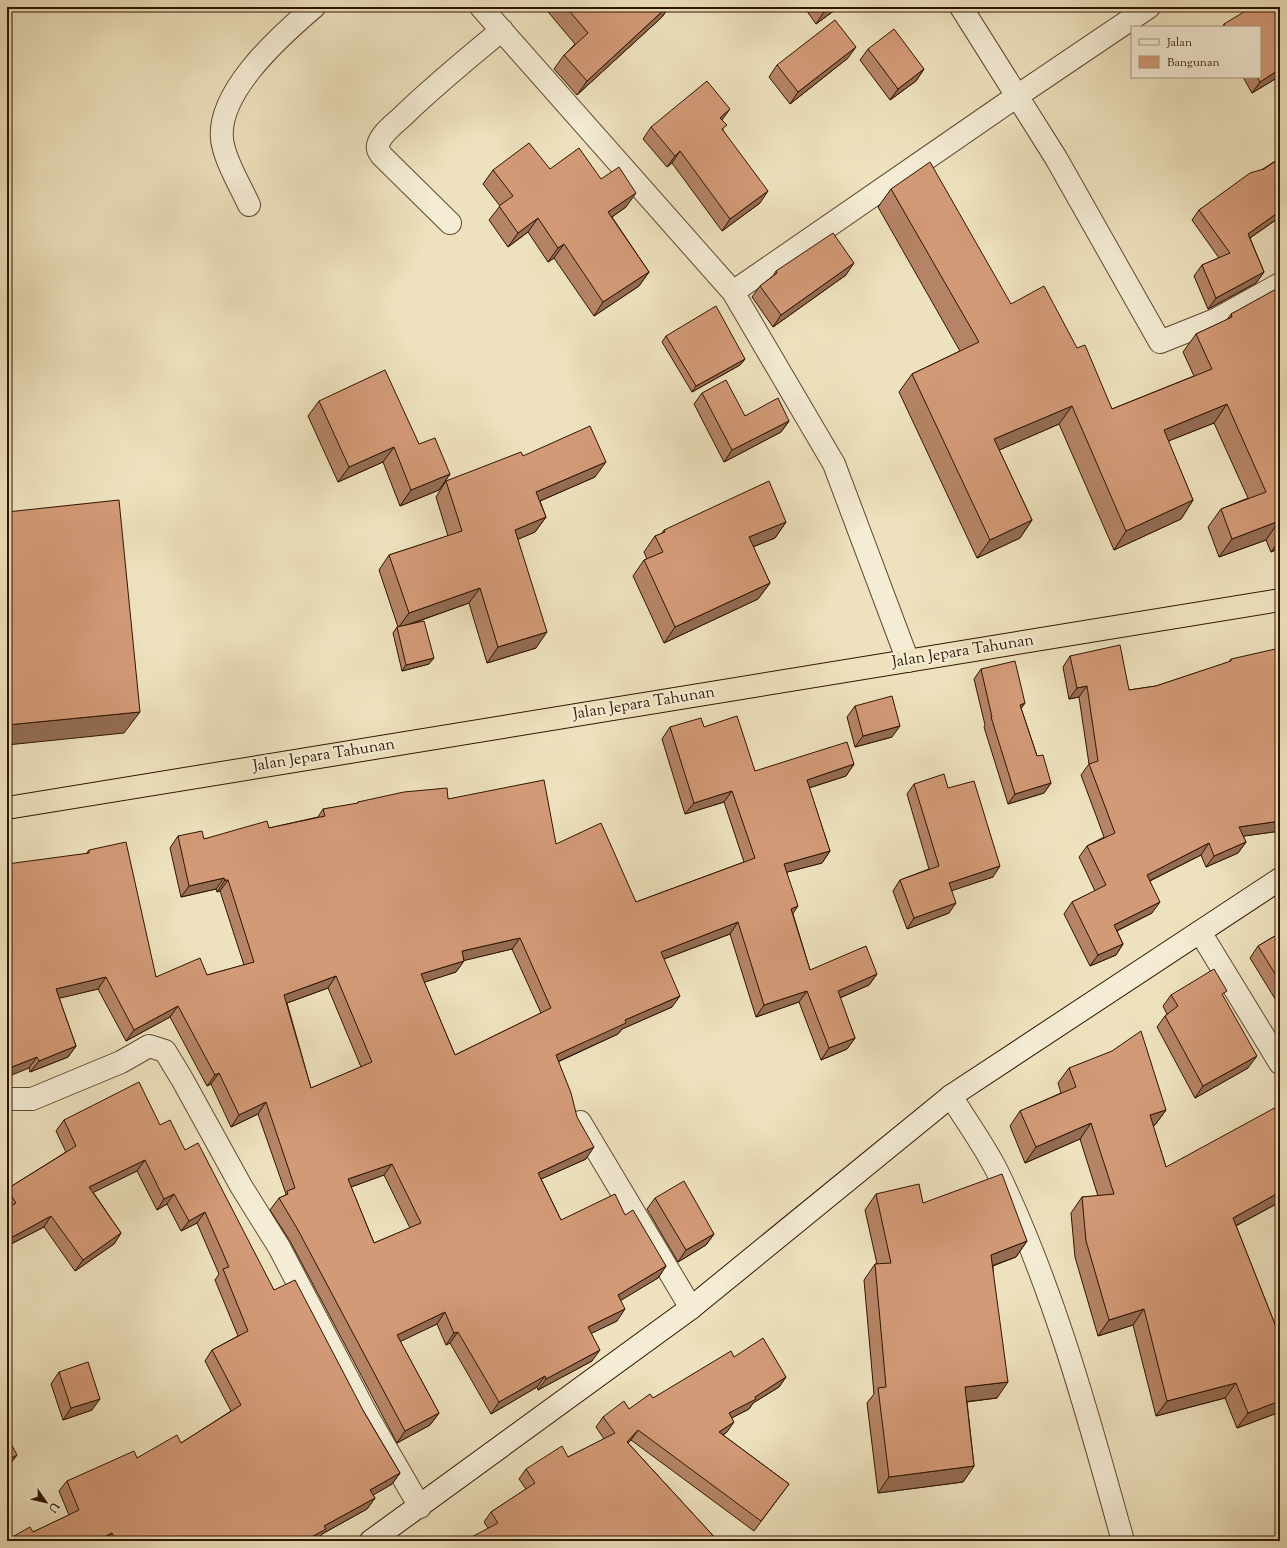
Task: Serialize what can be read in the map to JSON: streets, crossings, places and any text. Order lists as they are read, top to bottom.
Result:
{
  "streets": {
    "highway": ["Jalan Jepara Tahunan"]
  },
  "legend": ["Jalan", "Bangunan"],
  "north": "bottom right"
}
